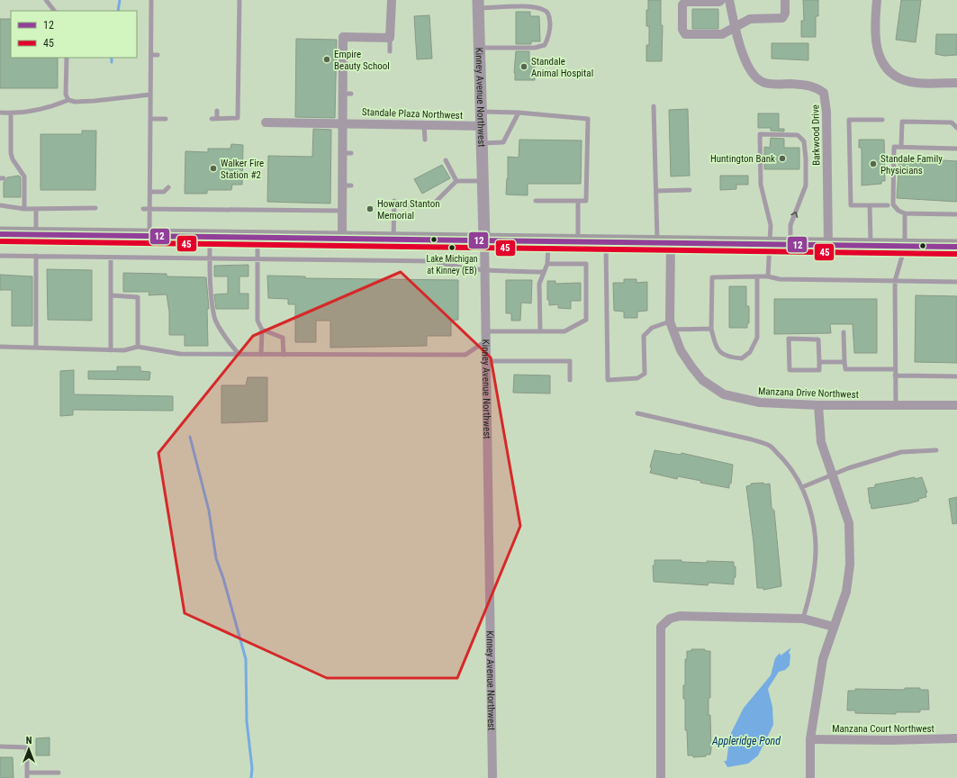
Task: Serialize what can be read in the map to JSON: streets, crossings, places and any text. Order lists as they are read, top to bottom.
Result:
{
  "streets": {
    "street": [
      "Kinney Avenue Northwest",
      "Standale Plaza Northwest",
      "Barkwood Drive",
      "Manzana Drive Northwest",
      "Manzana Court Northwest"
    ]
  },
  "crossings": [
    ["Kinney Avenue Northwest", "Standale Plaza Northwest"]
  ],
  "water": ["Appleridge Pond"],
  "places": [
    "Empire Beauty School",
    "Standale Animal Hospital",
    "Huntington Bank",
    "Standale Family Physicians",
    "Walker Fire Station #2",
    "Howard Stanton Memorial",
    "Lake Michigan at Kinney (EB)"
  ],
  "lines": ["transit line 12", "transit line 45"],
  "legend": ["12", "45"],
  "north": "top"
}
